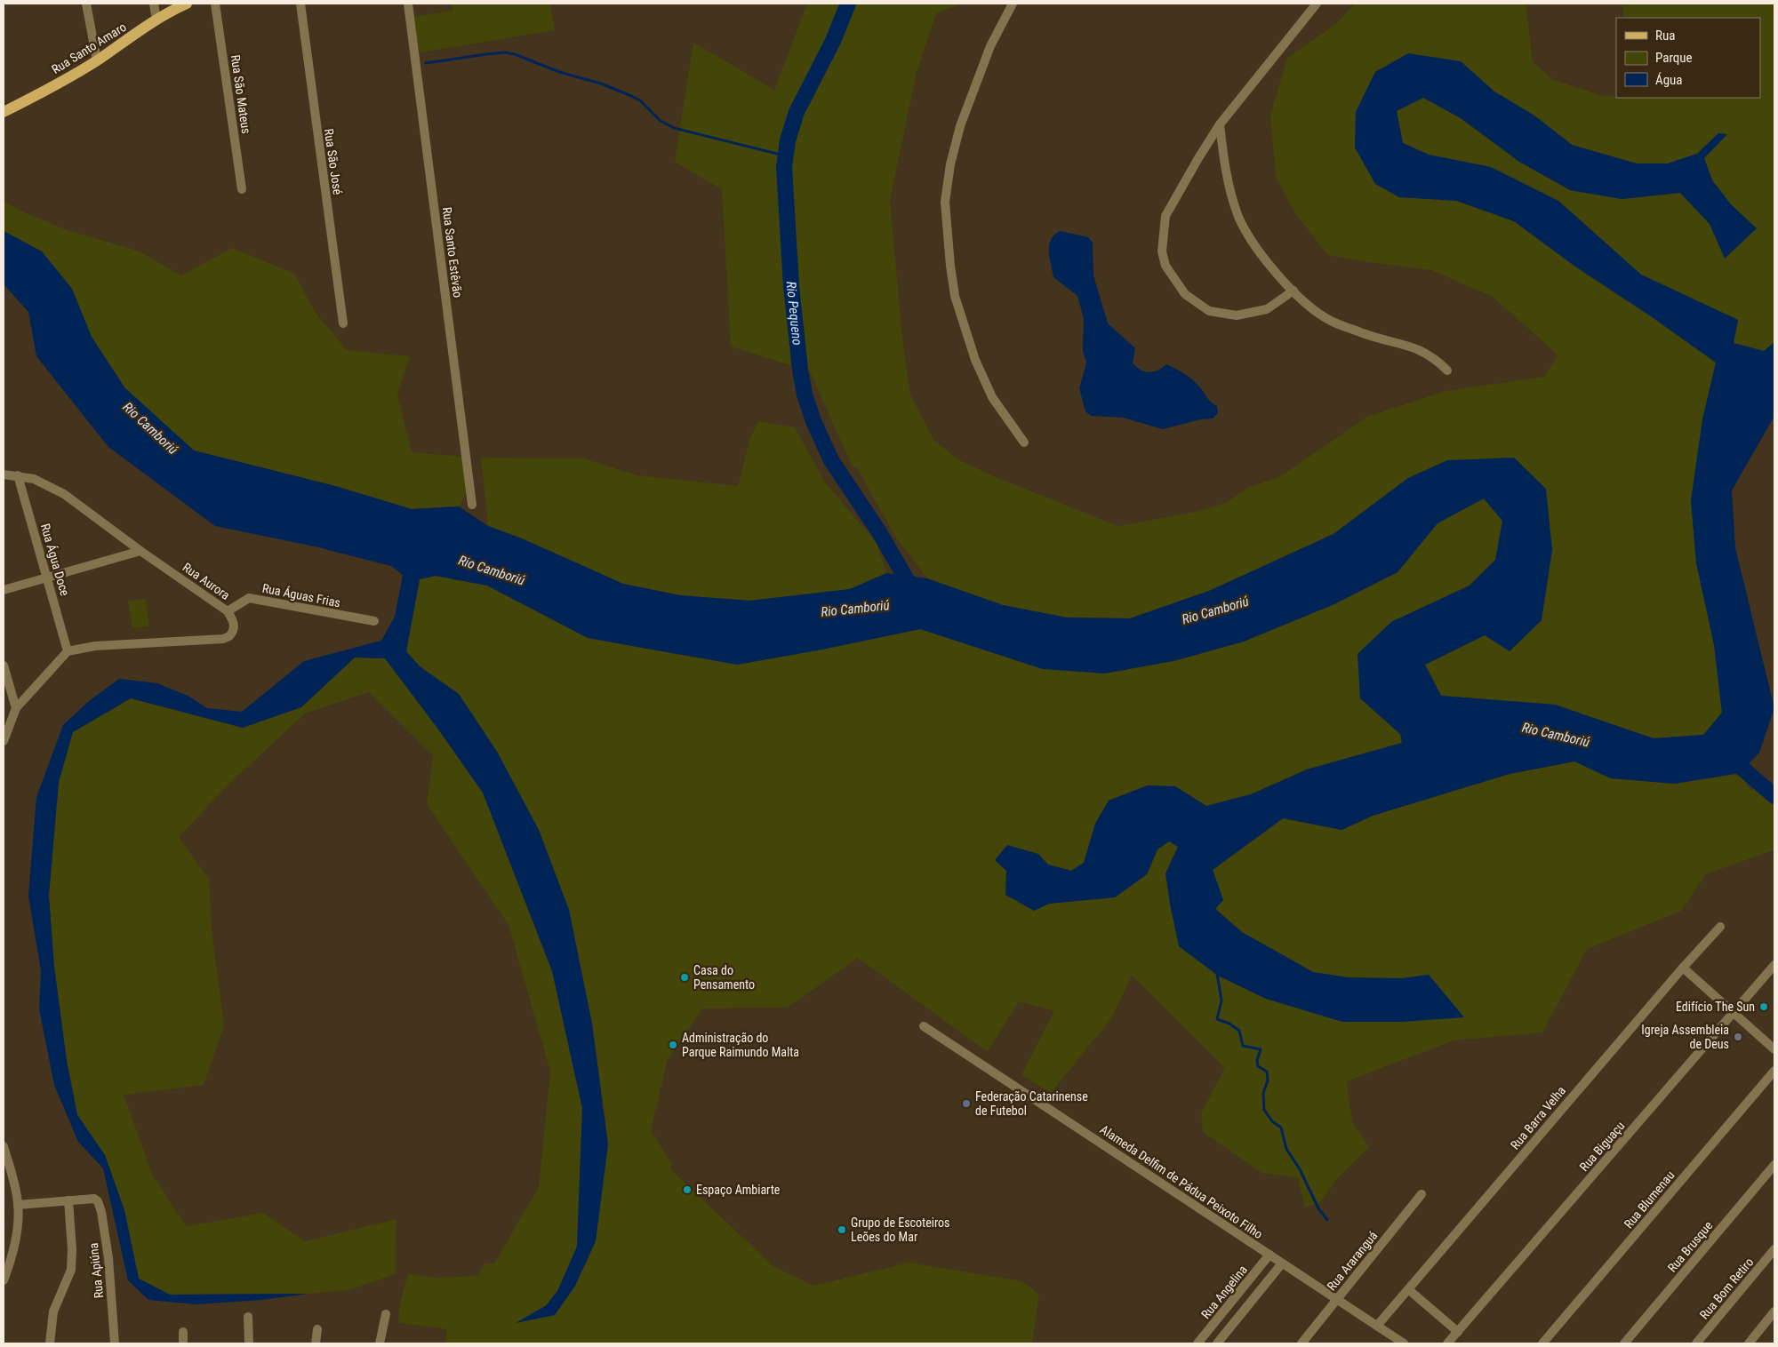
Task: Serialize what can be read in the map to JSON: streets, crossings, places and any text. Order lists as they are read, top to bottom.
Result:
{
  "streets": {
    "main road": ["Rua Santo Amaro"],
    "street": [
      "Rua São Mateus",
      "Rua São José",
      "Rua Santo Estêvão",
      "Rua Água Doce",
      "Rua Aurora",
      "Rua Águas Frias",
      "Rua Barra Velha",
      "Rua Biguaçu",
      "Alameda Delfim de Pádua Peixoto Filho",
      "Rua Blumenau",
      "Rua Brusque",
      "Rua Araranguá",
      "Rua Apiúna",
      "Rua Bom Retiro",
      "Rua Angelina"
    ]
  },
  "crossings": [
    ["Rua Água Doce", "Rua Aurora"],
    ["Rua Aurora", "Rua Águas Frias"],
    ["Rua Barra Velha", "Alameda Delfim de Pádua Peixoto Filho"],
    ["Alameda Delfim de Pádua Peixoto Filho", "Rua Araranguá"],
    ["Alameda Delfim de Pádua Peixoto Filho", "Rua Angelina"]
  ],
  "water": ["Rio Pequeno", "Rio Camboriú"],
  "places": [
    "Casa do Pensamento",
    "Edifício The Sun",
    "Igreja Assembleia de Deus",
    "Administração do Parque Raimundo Malta",
    "Federação Catarinense de Futebol",
    "Espaço Ambiarte",
    "Grupo de Escoteiros Leões do Mar"
  ],
  "legend": ["Rua", "Parque", "Água"]
}
